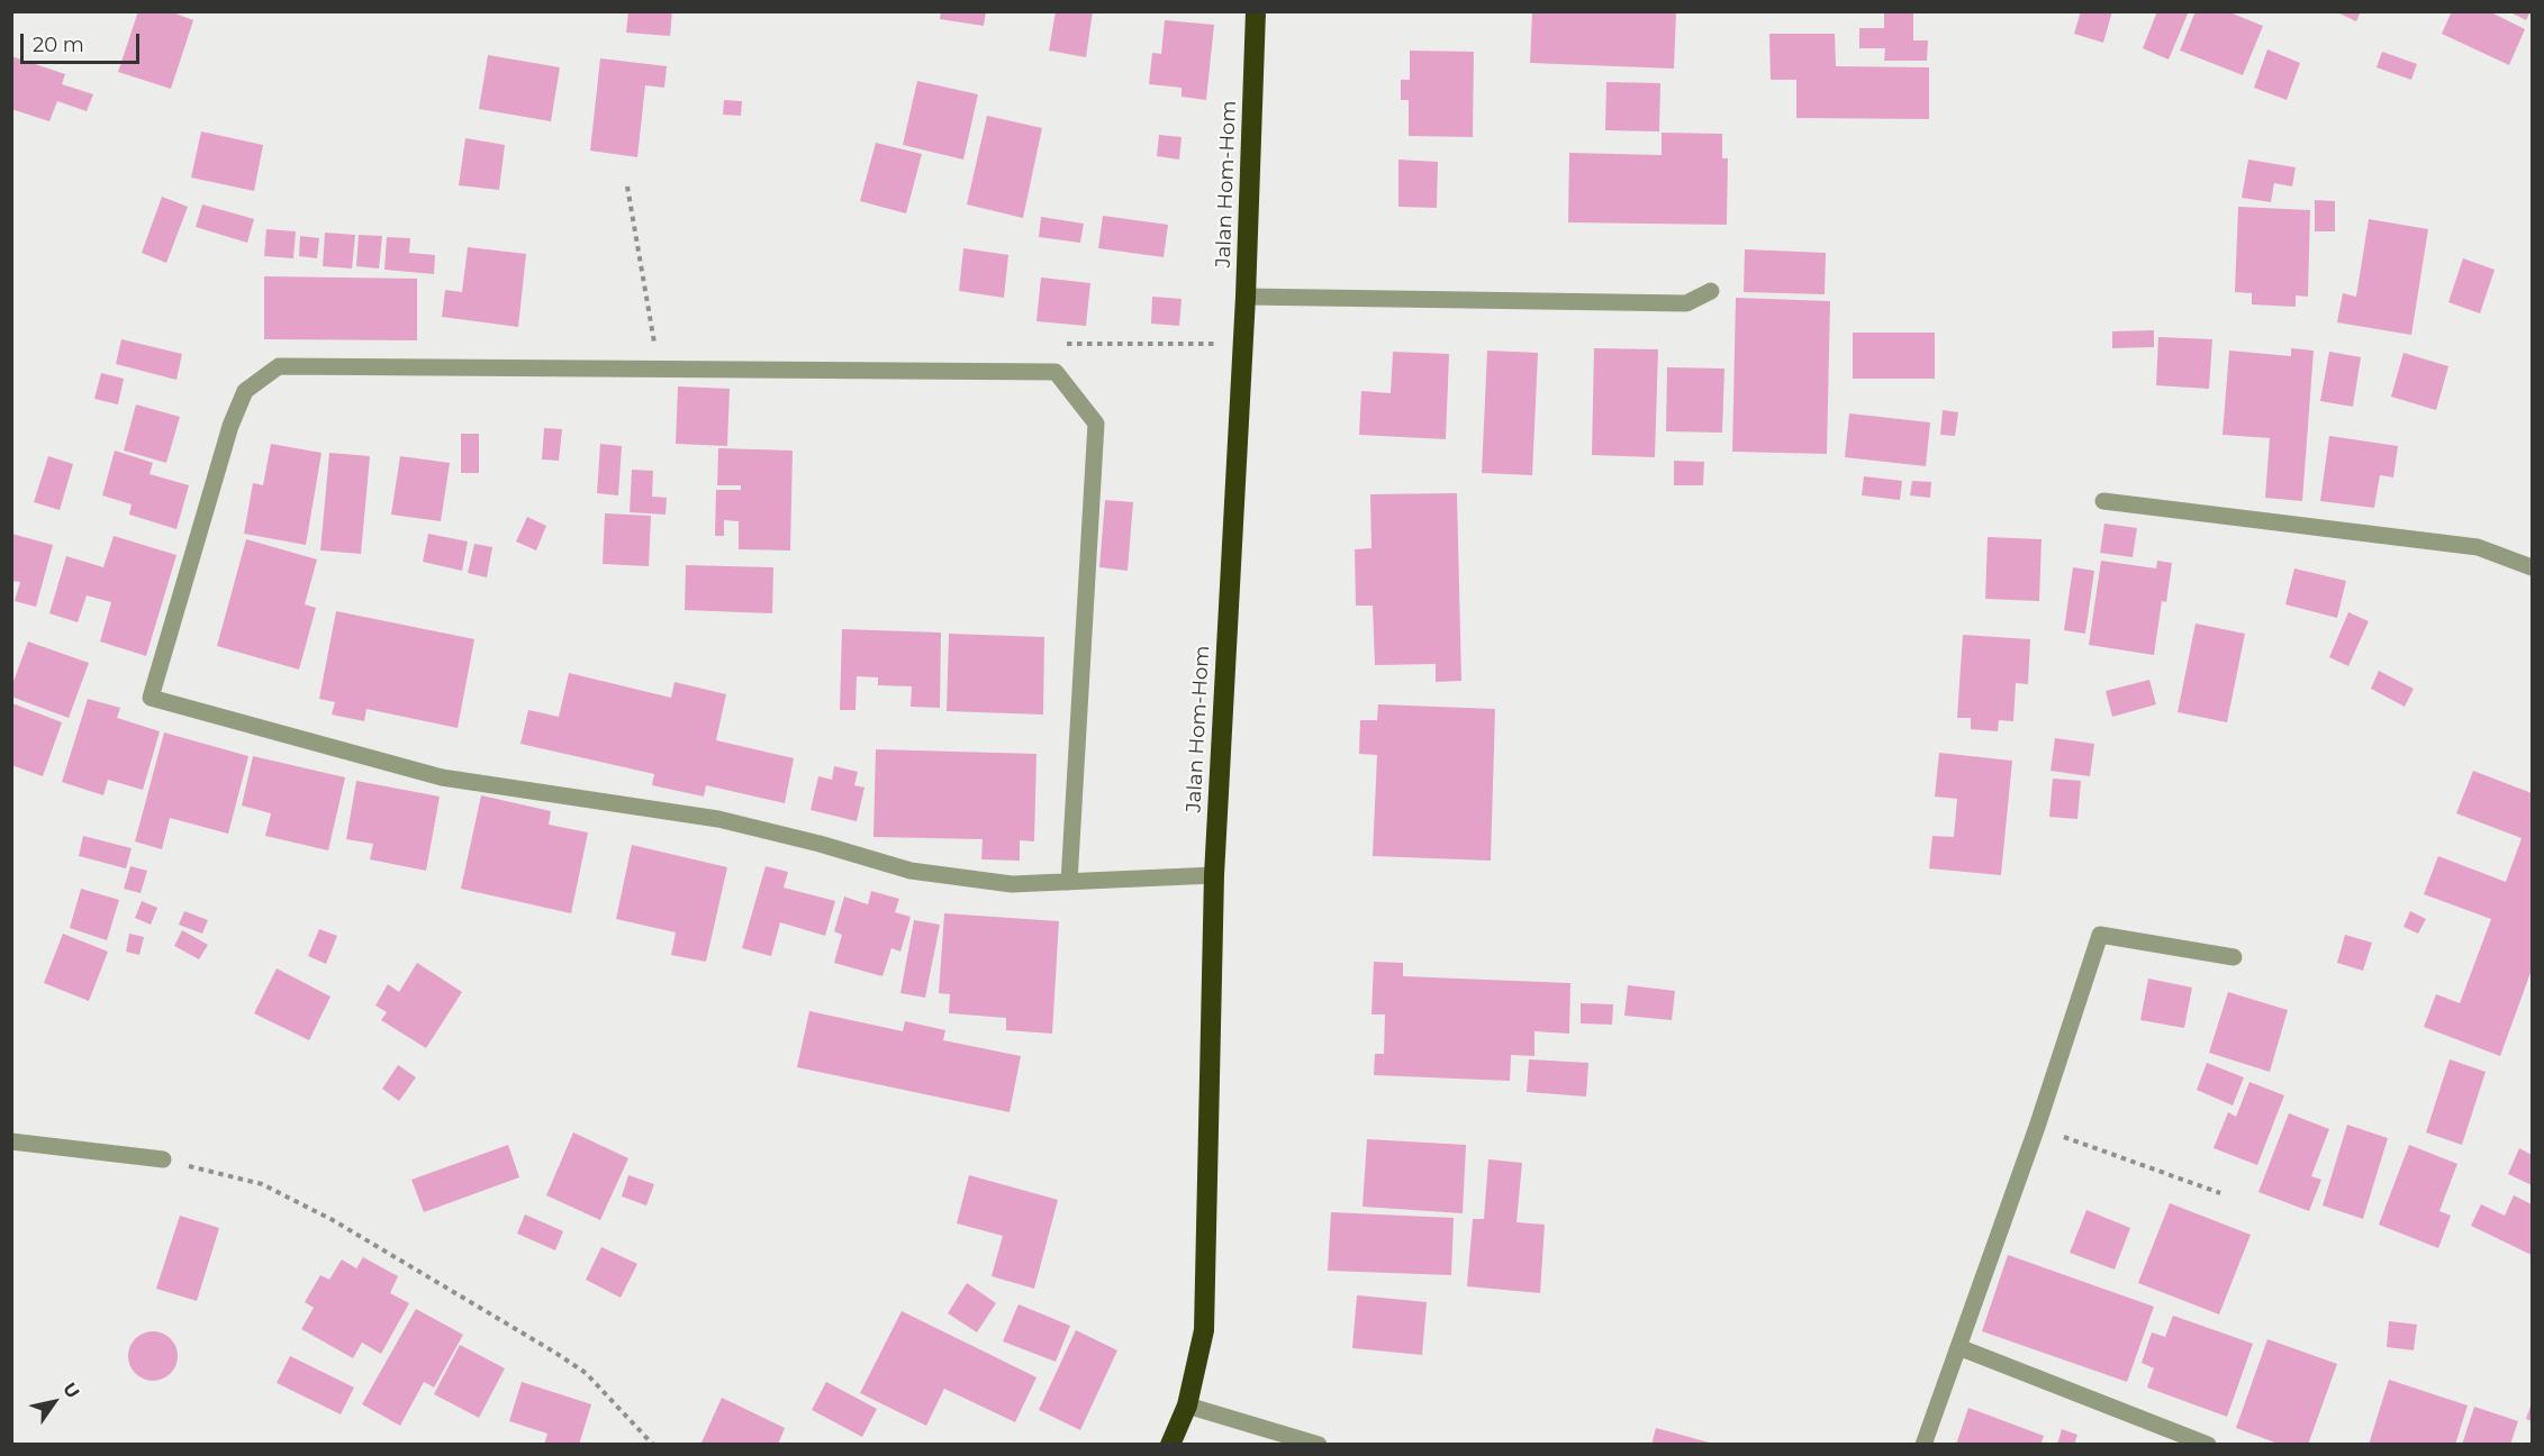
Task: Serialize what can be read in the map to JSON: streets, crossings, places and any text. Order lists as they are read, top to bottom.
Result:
{
  "streets": {
    "highway": ["Jalan Hom-Hom"]
  },
  "scale_bar": "20 m",
  "north": "top right"
}
